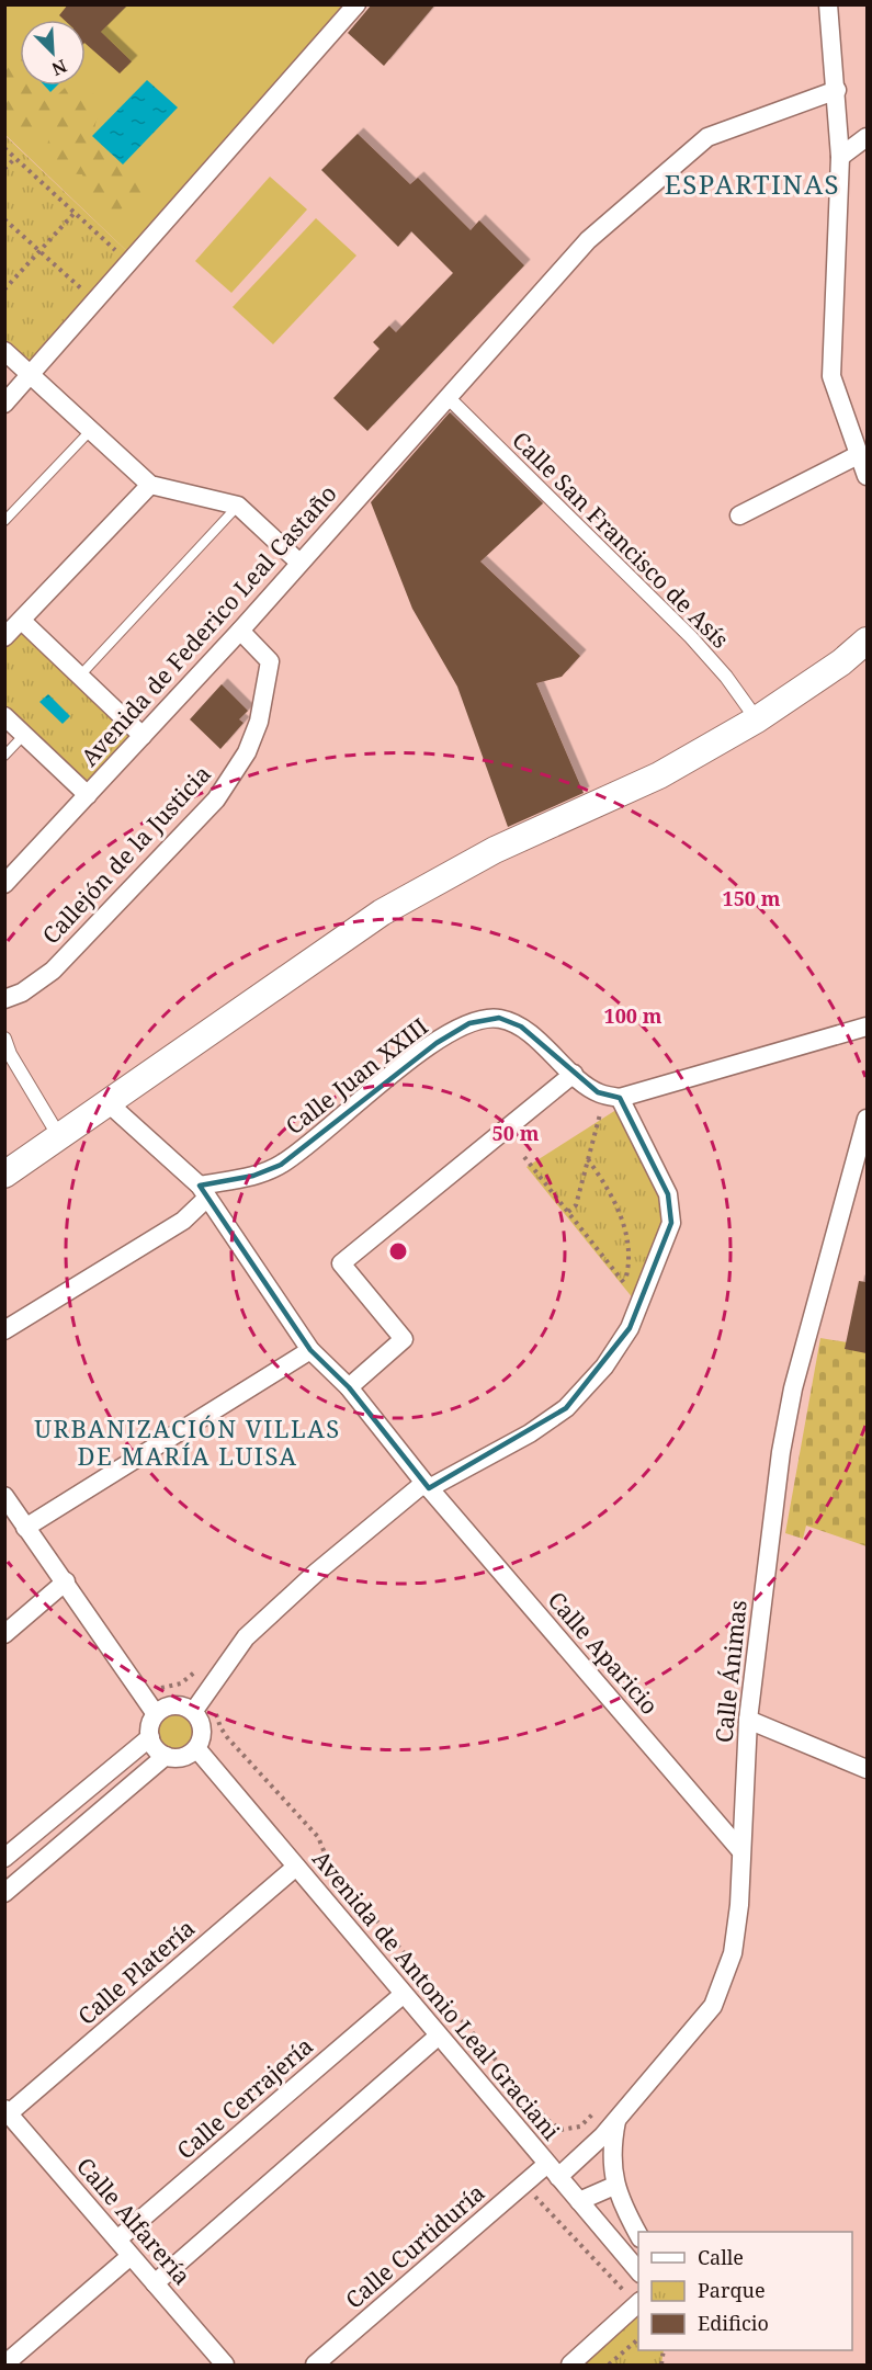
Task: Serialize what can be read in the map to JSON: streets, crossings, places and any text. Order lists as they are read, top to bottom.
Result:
{
  "streets": {
    "street": [
      "Calle San Francisco de Asís",
      "Avenida de Federico Leal Castaño",
      "Callejón de la Justicia",
      "Calle Juan XXIII",
      "Calle Aparicio",
      "Calle Ánimas",
      "Calle Platería",
      "Avenida de Antonio Leal Graciani",
      "Calle Cerrajería",
      "Calle Alfarería",
      "Calle Curtiduría"
    ]
  },
  "crossings": [
    ["Calle San Francisco de Asís", "Avenida de Federico Leal Castaño"],
    ["Avenida de Federico Leal Castaño", "Callejón de la Justicia"],
    ["Calle Juan XXIII", "Calle Aparicio"],
    ["Calle Aparicio", "Calle Ánimas"],
    ["Calle Ánimas", "Avenida de Antonio Leal Graciani"],
    ["Calle Ánimas", "Calle Curtiduría"],
    ["Calle Platería", "Avenida de Antonio Leal Graciani"],
    ["Calle Platería", "Calle Alfarería"],
    ["Avenida de Antonio Leal Graciani", "Calle Cerrajería"],
    ["Avenida de Antonio Leal Graciani", "Calle Curtiduría"],
    ["Calle Cerrajería", "Calle Alfarería"]
  ],
  "districts": ["ESPARTINAS", "URBANIZACIÓN VILLAS DE MARÍA LUISA"],
  "legend": ["Calle", "Parque", "Edificio"],
  "north": "bottom right",
  "rings": ["150 m", "100 m", "50 m"]
}
